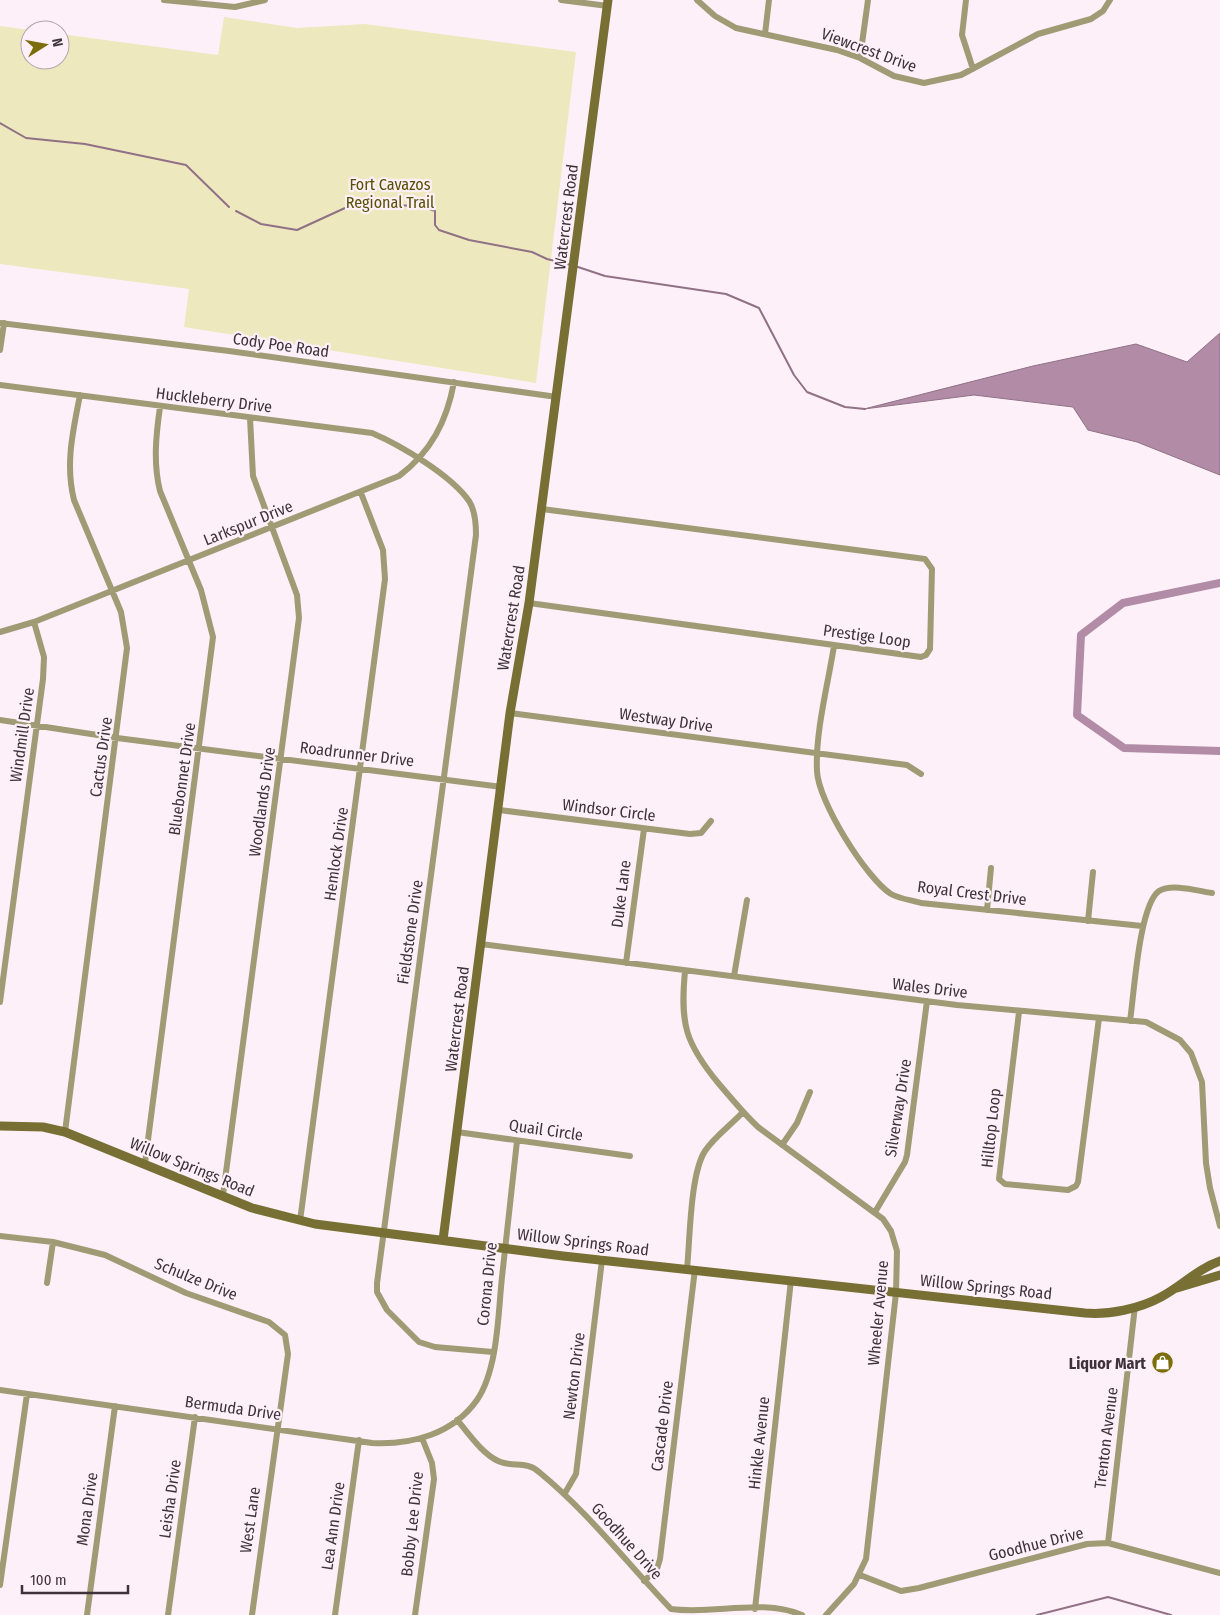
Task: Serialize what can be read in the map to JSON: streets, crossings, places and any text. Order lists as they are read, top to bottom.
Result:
{
  "streets": {
    "street": [
      "Viewcrest Drive",
      "Watercrest Road",
      "Cody Poe Road",
      "Huckleberry Drive",
      "Larkspur Drive",
      "Prestige Loop",
      "Westway Drive",
      "Windmill Drive",
      "Roadrunner Drive",
      "Cactus Drive",
      "Bluebonnet Drive",
      "Woodlands Drive",
      "Windsor Circle",
      "Hemlock Drive",
      "Royal Crest Drive",
      "Duke Lane",
      "Fieldstone Drive",
      "Wales Drive",
      "Silverway Drive",
      "Hilltop Loop",
      "Quail Circle",
      "Willow Springs Road",
      "Schulze Drive",
      "Corona Drive",
      "Wheeler Avenue",
      "Newton Drive",
      "Bermuda Drive",
      "Cascade Drive",
      "Trenton Avenue",
      "Hinkle Avenue",
      "Leisha Drive",
      "Mona Drive",
      "West Lane",
      "Bobby Lee Drive",
      "Lea Ann Drive",
      "Goodhue Drive"
    ]
  },
  "crossings": [
    ["Watercrest Road", "Cody Poe Road"],
    ["Watercrest Road", "Prestige Loop"],
    ["Watercrest Road", "Westway Drive"],
    ["Watercrest Road", "Roadrunner Drive"],
    ["Watercrest Road", "Windsor Circle"],
    ["Watercrest Road", "Wales Drive"],
    ["Watercrest Road", "Quail Circle"],
    ["Watercrest Road", "Willow Springs Road"],
    ["Cody Poe Road", "Larkspur Drive"],
    ["Huckleberry Drive", "Larkspur Drive"],
    ["Huckleberry Drive", "Cactus Drive"],
    ["Huckleberry Drive", "Bluebonnet Drive"],
    ["Huckleberry Drive", "Woodlands Drive"],
    ["Huckleberry Drive", "Fieldstone Drive"],
    ["Larkspur Drive", "Windmill Drive"],
    ["Larkspur Drive", "Cactus Drive"],
    ["Larkspur Drive", "Bluebonnet Drive"],
    ["Larkspur Drive", "Woodlands Drive"],
    ["Larkspur Drive", "Hemlock Drive"],
    ["Larkspur Drive", "Fieldstone Drive"],
    ["Prestige Loop", "Royal Crest Drive"],
    ["Westway Drive", "Royal Crest Drive"],
    ["Windmill Drive", "Roadrunner Drive"],
    ["Roadrunner Drive", "Cactus Drive"],
    ["Roadrunner Drive", "Bluebonnet Drive"],
    ["Roadrunner Drive", "Woodlands Drive"],
    ["Roadrunner Drive", "Hemlock Drive"],
    ["Roadrunner Drive", "Fieldstone Drive"],
    ["Cactus Drive", "Willow Springs Road"],
    ["Bluebonnet Drive", "Willow Springs Road"],
    ["Woodlands Drive", "Willow Springs Road"],
    ["Windsor Circle", "Duke Lane"],
    ["Hemlock Drive", "Willow Springs Road"],
    ["Duke Lane", "Wales Drive"],
    ["Fieldstone Drive", "Willow Springs Road"],
    ["Fieldstone Drive", "Corona Drive"],
    ["Wales Drive", "Silverway Drive"],
    ["Wales Drive", "Hilltop Loop"],
    ["Wales Drive", "Wheeler Avenue"],
    ["Silverway Drive", "Wheeler Avenue"],
    ["Quail Circle", "Corona Drive"],
    ["Willow Springs Road", "Corona Drive"],
    ["Willow Springs Road", "Wheeler Avenue"],
    ["Willow Springs Road", "Newton Drive"],
    ["Willow Springs Road", "Cascade Drive"],
    ["Willow Springs Road", "Trenton Avenue"],
    ["Willow Springs Road", "Hinkle Avenue"],
    ["Schulze Drive", "Bermuda Drive"],
    ["Schulze Drive", "West Lane"],
    ["Corona Drive", "Bermuda Drive"],
    ["Corona Drive", "Goodhue Drive"],
    ["Wheeler Avenue", "Cascade Drive"],
    ["Wheeler Avenue", "Goodhue Drive"],
    ["Newton Drive", "Goodhue Drive"],
    ["Bermuda Drive", "Leisha Drive"],
    ["Bermuda Drive", "Mona Drive"],
    ["Bermuda Drive", "West Lane"],
    ["Bermuda Drive", "Bobby Lee Drive"],
    ["Bermuda Drive", "Lea Ann Drive"],
    ["Bermuda Drive", "Goodhue Drive"],
    ["Cascade Drive", "Goodhue Drive"],
    ["Trenton Avenue", "Goodhue Drive"],
    ["Hinkle Avenue", "Goodhue Drive"]
  ],
  "parks": ["Fort Cavazos Regional Trail"],
  "places": {
    "shop": ["Liquor Mart"]
  },
  "scale_bar": "100 m",
  "north": "right"
}
